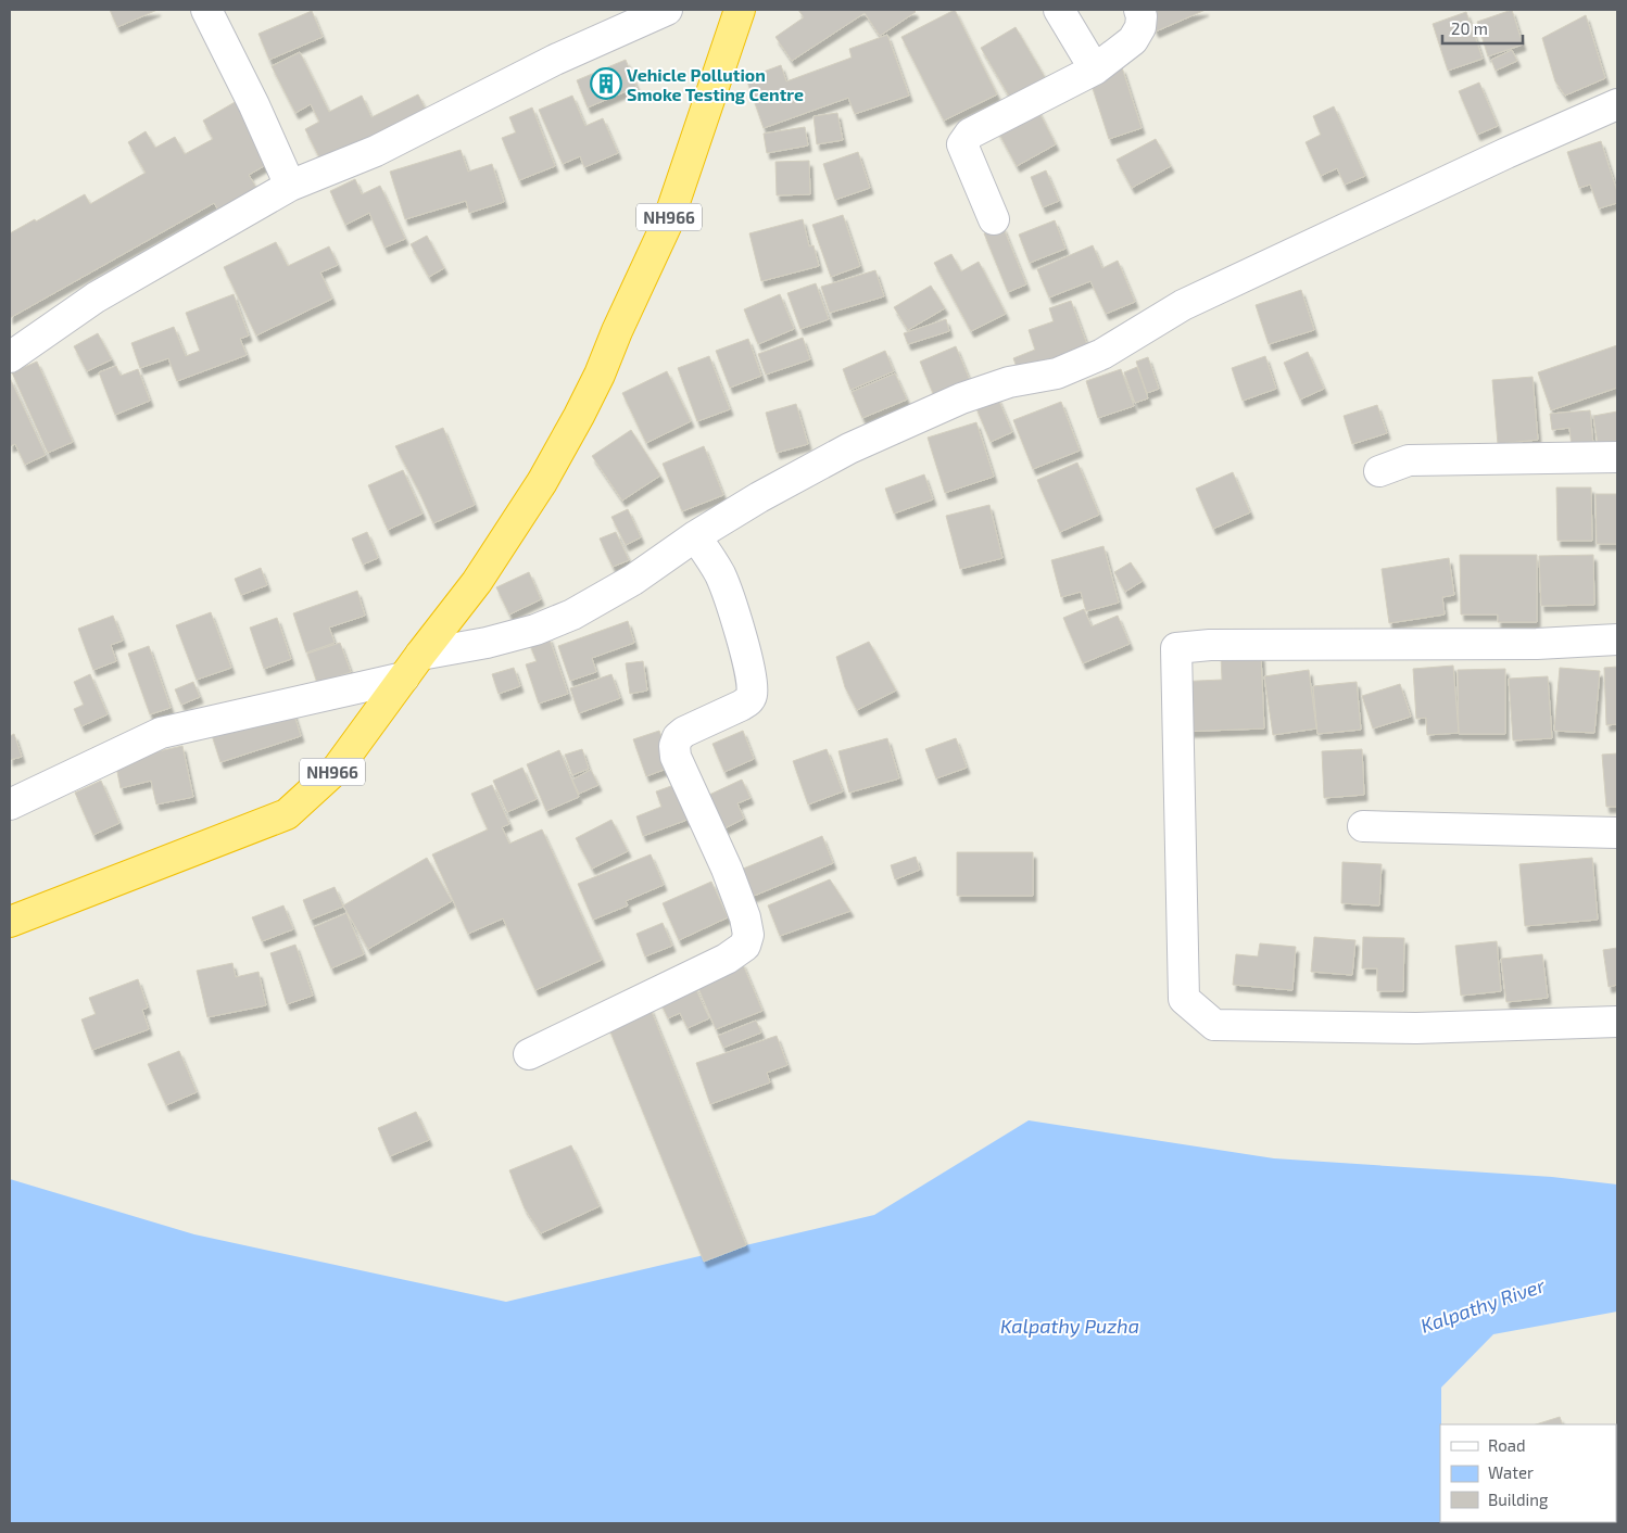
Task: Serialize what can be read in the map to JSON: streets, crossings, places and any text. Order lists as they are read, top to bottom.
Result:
{
  "streets": {
    "highway": ["NH966"]
  },
  "water": ["Kalpathy River", "Kalpathy Puzha"],
  "places": {
    "building": ["Vehicle Pollution Smoke Testing Centre"]
  },
  "legend": ["Road", "Water", "Building"],
  "scale_bar": "20 m"
}
